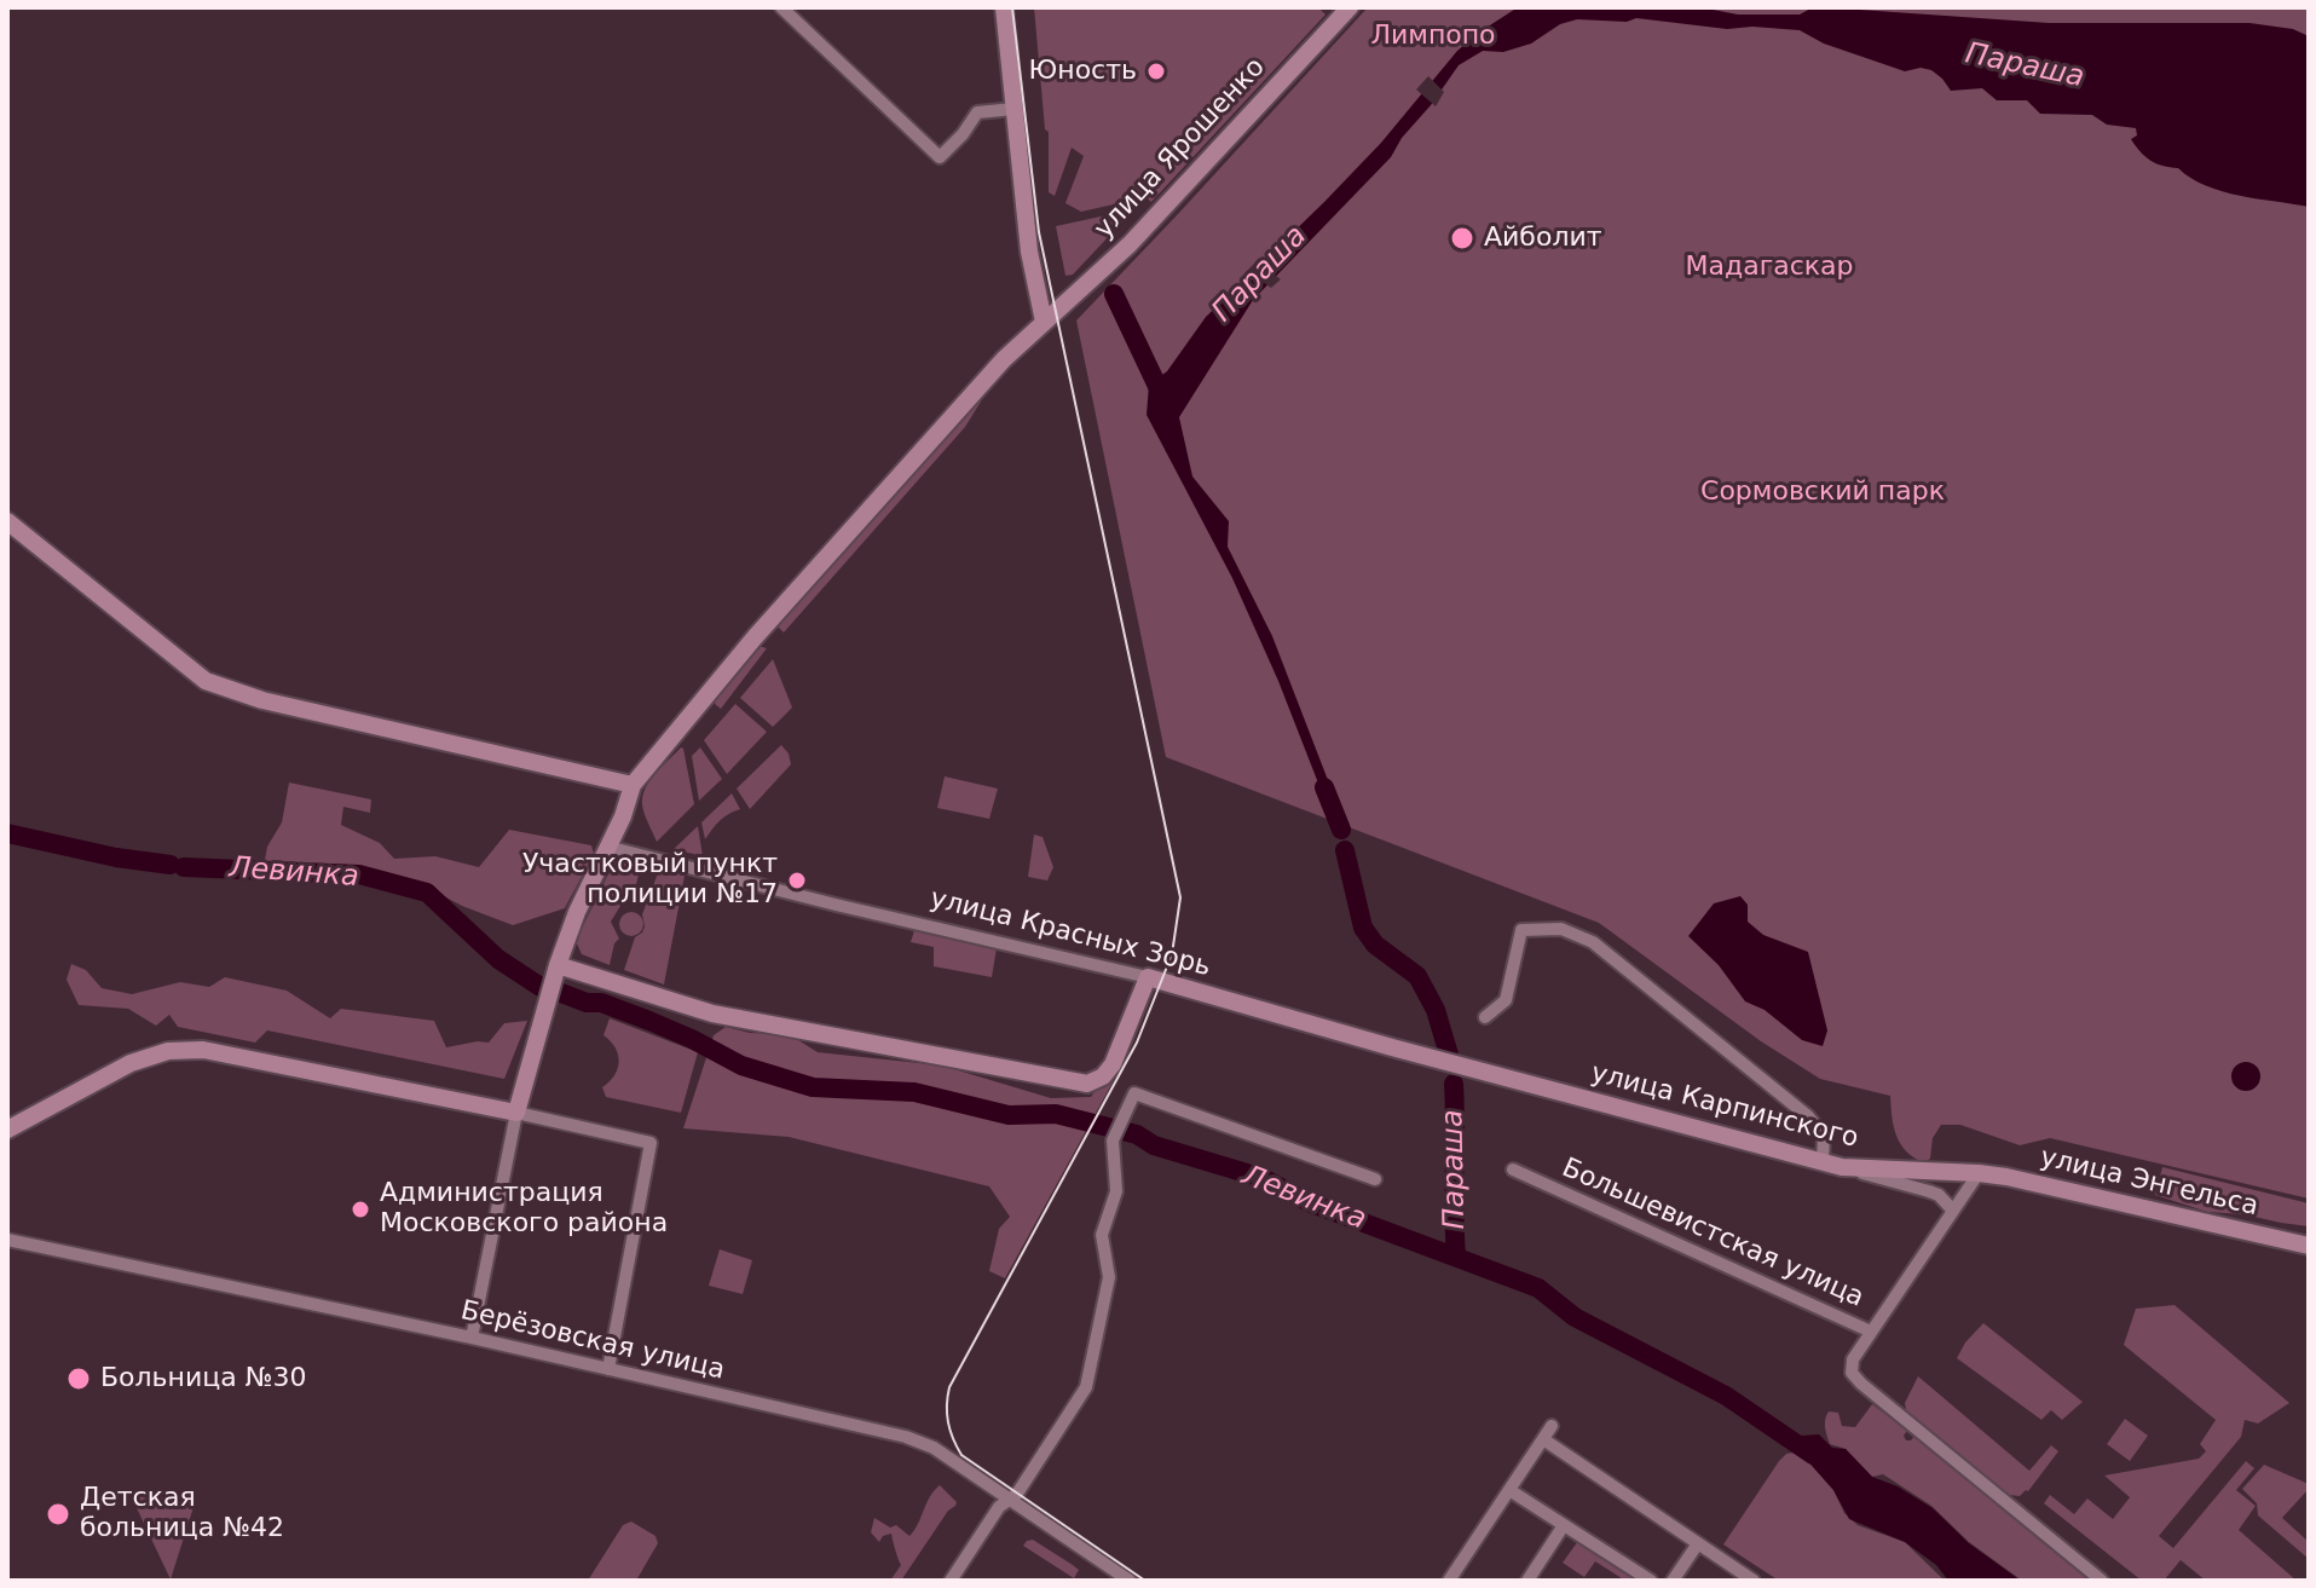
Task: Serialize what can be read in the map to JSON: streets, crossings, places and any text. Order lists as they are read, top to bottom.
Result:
{
  "streets": {
    "street": [
      "улица Ярошенко",
      "улица Красных Зорь",
      "улица Карпинского",
      "улица Энгельса",
      "Большевистская улица",
      "Берёзовская улица"
    ]
  },
  "crossings": [
    ["улица Ярошенко", "улица Красных Зорь"],
    ["улица Красных Зорь", "улица Карпинского"],
    ["улица Карпинского", "улица Энгельса"]
  ],
  "water": ["Параша", "Левинка"],
  "parks": ["Лимпопо", "Мадагаскар", "Сормовский парк"],
  "places": [
    "Юность",
    "Айболит",
    "Участковый пункт полиции №17",
    "Администрация Московского района",
    "Больница №30",
    "Детская больница №42"
  ]
}
